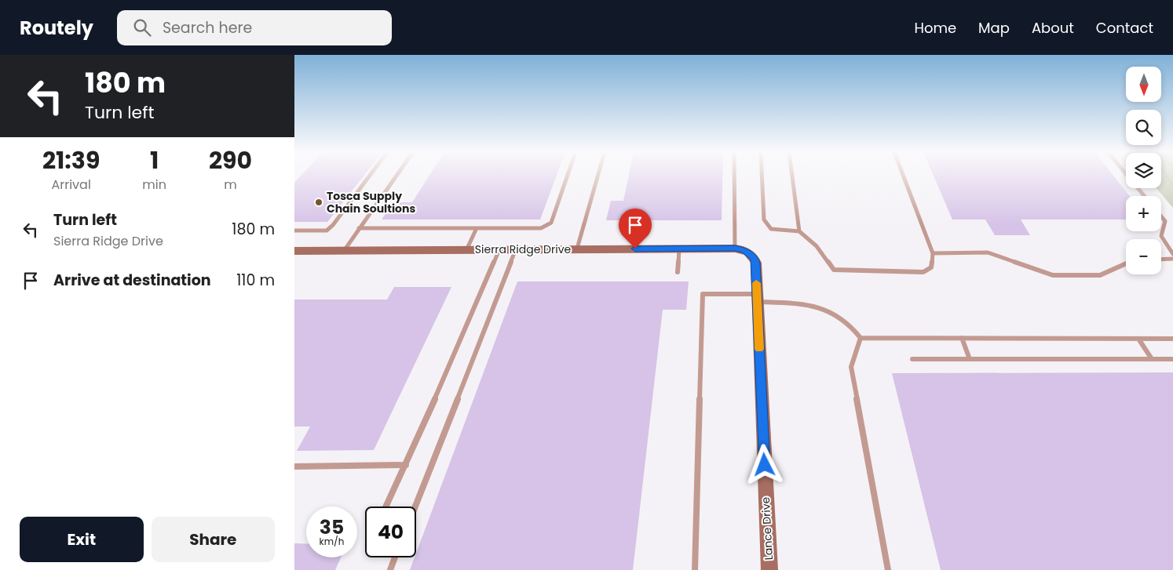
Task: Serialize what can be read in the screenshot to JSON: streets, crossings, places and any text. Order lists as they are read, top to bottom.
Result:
{
  "streets": {
    "street": ["Sierra Ridge Drive", "Lance Drive"]
  },
  "crossings": [
    ["Sierra Ridge Drive", "Lance Drive"]
  ],
  "places": ["Tosca Supply Chain Soultions"],
  "north": "bottom",
  "page": {
    "header": "Routely",
    "search": "Search here",
    "nav": [
      "Home",
      "Map",
      "About",
      "Contact"
    ],
    "turn": ["180 m", "Turn left"],
    "map_buttons": ["+", "−"],
    "eta": [
      "21:39",
      "Arrival",
      "1",
      "min",
      "290",
      "m"
    ],
    "list": [
      {
        "name": "Turn left",
        "note": "Sierra Ridge Drive",
        "value": "180 m"
      },
      {
        "name": "Arrive at destination",
        "value": "110 m"
      }
    ],
    "speed": "35 km/h",
    "limit": "40",
    "buttons": ["Exit", "Share"]
  }
}
